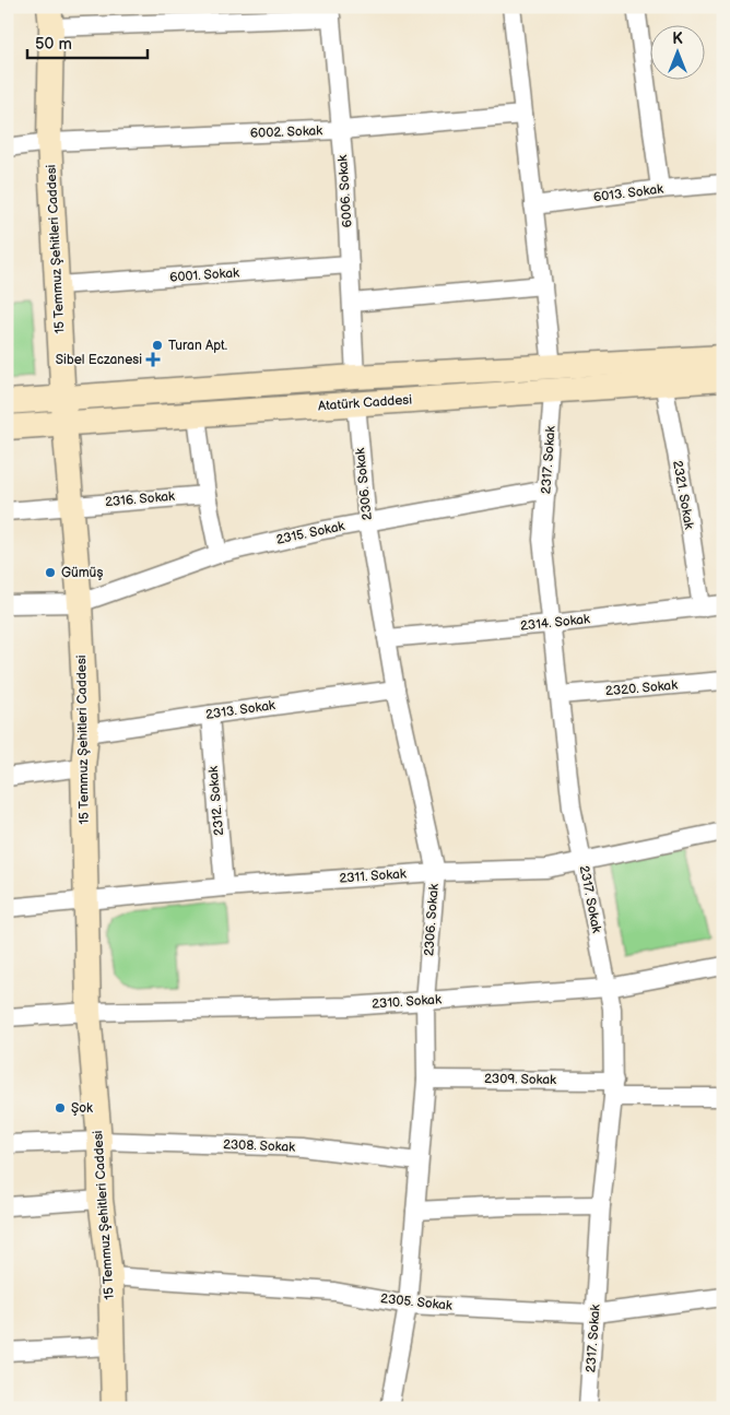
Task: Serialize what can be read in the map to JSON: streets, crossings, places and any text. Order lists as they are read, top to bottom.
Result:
{
  "streets": {
    "main road": ["15 Temmuz Şehitleri Caddesi", "Atatürk Caddesi"],
    "street": [
      "6002. Sokak",
      "6006. Sokak",
      "6013. Sokak",
      "6001. Sokak",
      "2317. Sokak",
      "2306. Sokak",
      "2321. Sokak",
      "2316. Sokak",
      "2315. Sokak",
      "2314. Sokak",
      "2320. Sokak",
      "2313. Sokak",
      "2312. Sokak",
      "2311. Sokak",
      "2310. Sokak",
      "2309. Sokak",
      "2308. Sokak",
      "2305. Sokak"
    ]
  },
  "crossings": [
    ["6002. Sokak", "6006. Sokak"],
    ["6002. Sokak", "15 Temmuz Şehitleri Caddesi"],
    ["6006. Sokak", "6001. Sokak"],
    ["6006. Sokak", "Atatürk Caddesi"],
    ["15 Temmuz Şehitleri Caddesi", "6001. Sokak"],
    ["15 Temmuz Şehitleri Caddesi", "Atatürk Caddesi"],
    ["15 Temmuz Şehitleri Caddesi", "2316. Sokak"],
    ["15 Temmuz Şehitleri Caddesi", "2315. Sokak"],
    ["15 Temmuz Şehitleri Caddesi", "2313. Sokak"],
    ["15 Temmuz Şehitleri Caddesi", "2311. Sokak"],
    ["15 Temmuz Şehitleri Caddesi", "2310. Sokak"],
    ["15 Temmuz Şehitleri Caddesi", "2308. Sokak"],
    ["15 Temmuz Şehitleri Caddesi", "2305. Sokak"],
    ["Atatürk Caddesi", "2317. Sokak"],
    ["Atatürk Caddesi", "2306. Sokak"],
    ["Atatürk Caddesi", "2321. Sokak"],
    ["2317. Sokak", "2315. Sokak"],
    ["2317. Sokak", "2314. Sokak"],
    ["2317. Sokak", "2320. Sokak"],
    ["2317. Sokak", "2311. Sokak"],
    ["2317. Sokak", "2310. Sokak"],
    ["2317. Sokak", "2309. Sokak"],
    ["2317. Sokak", "2305. Sokak"],
    ["2306. Sokak", "2315. Sokak"],
    ["2306. Sokak", "2314. Sokak"],
    ["2306. Sokak", "2313. Sokak"],
    ["2306. Sokak", "2311. Sokak"],
    ["2306. Sokak", "2310. Sokak"],
    ["2306. Sokak", "2309. Sokak"],
    ["2306. Sokak", "2308. Sokak"],
    ["2306. Sokak", "2305. Sokak"],
    ["2321. Sokak", "2314. Sokak"],
    ["2313. Sokak", "2312. Sokak"],
    ["2312. Sokak", "2311. Sokak"]
  ],
  "places": {
    "other": ["Turan Apt.", "Gümüş", "Şok"],
    "health": ["Sibel Eczanesi"]
  },
  "scale_bar": "50 m",
  "north": "top"
}
